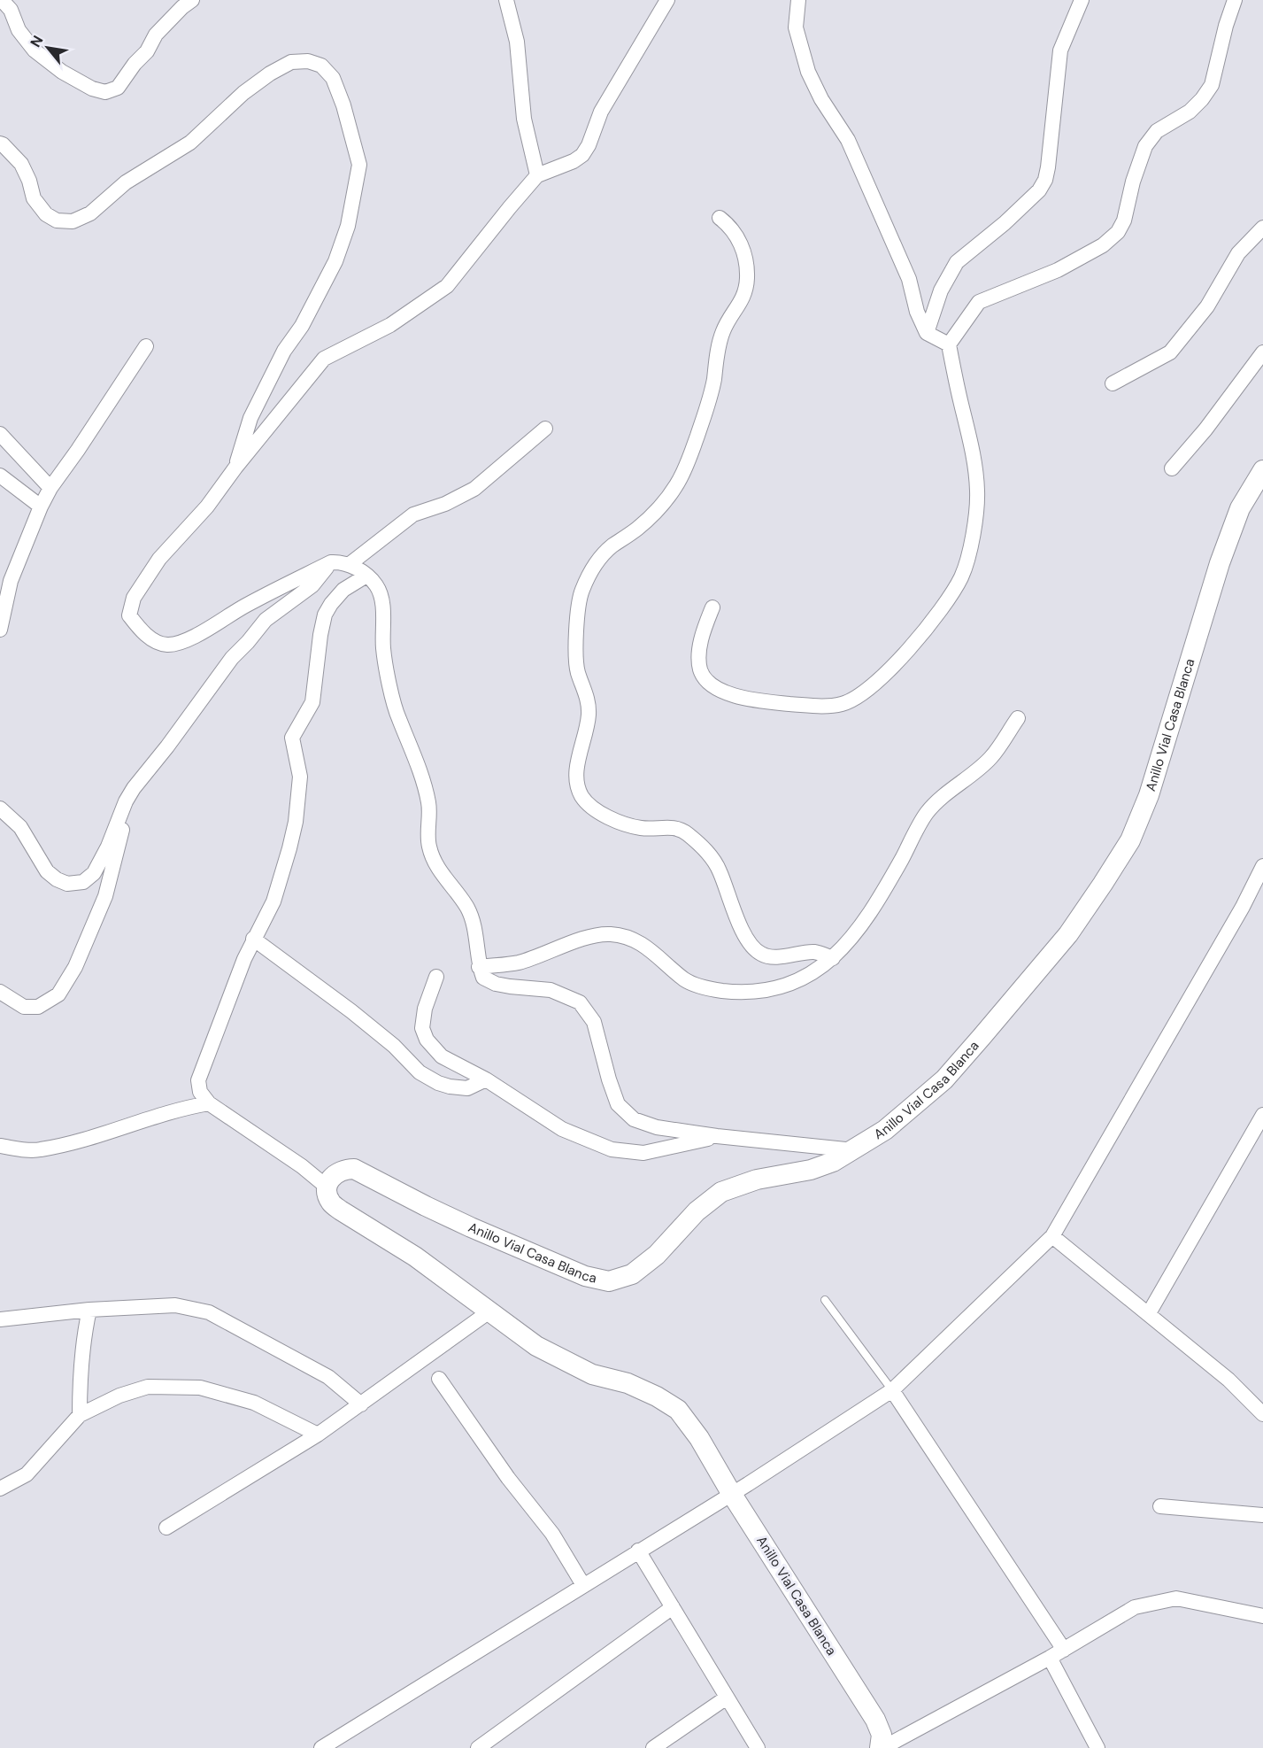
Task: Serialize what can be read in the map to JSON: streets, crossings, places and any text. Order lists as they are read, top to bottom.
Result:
{
  "streets": {
    "main road": ["Anillo Vial Casa Blanca"]
  },
  "north": "top left"
}
